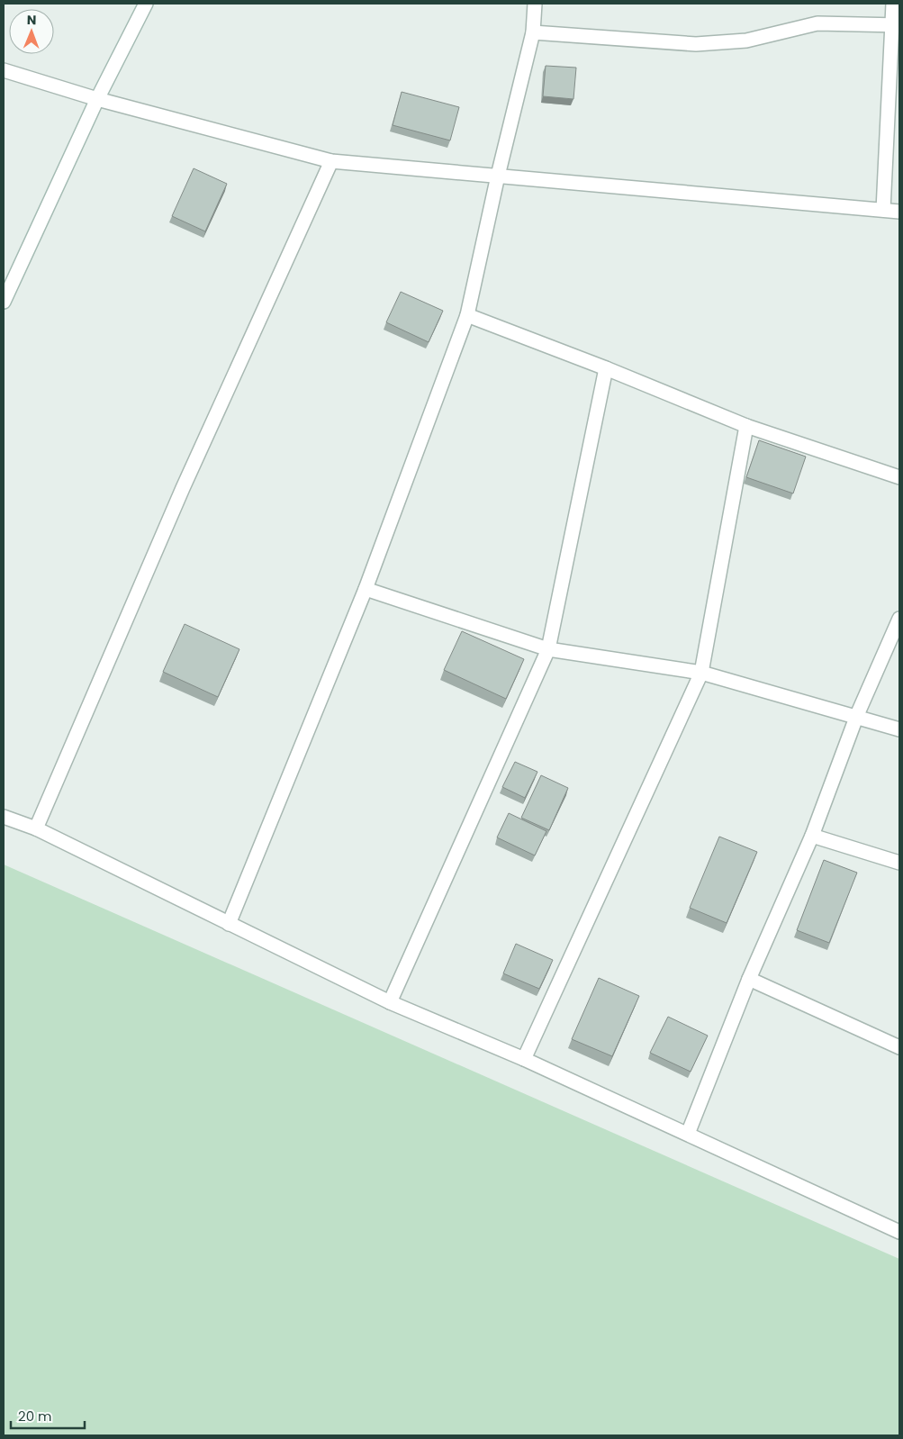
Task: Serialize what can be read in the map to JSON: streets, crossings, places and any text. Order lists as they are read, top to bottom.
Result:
{
  "scale_bar": "20 m",
  "north": "top"
}
